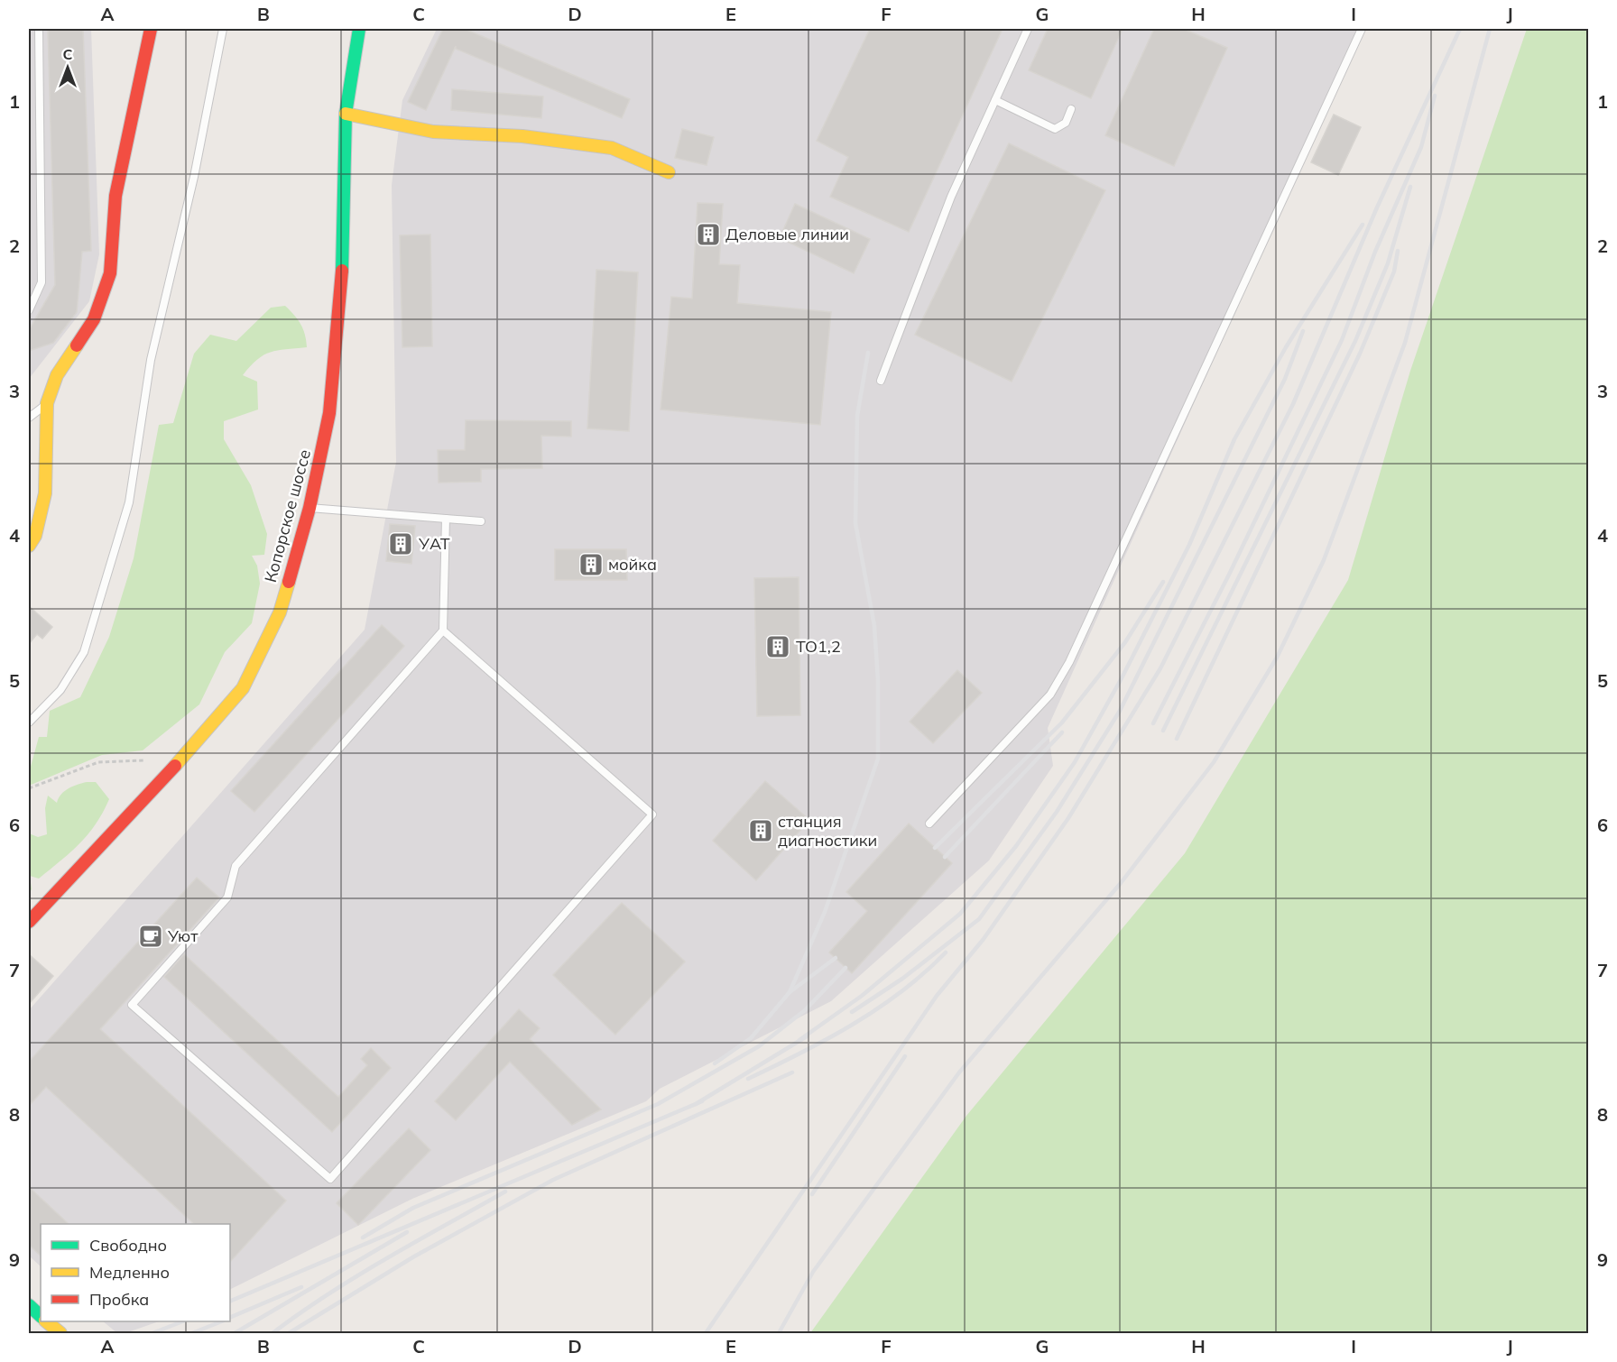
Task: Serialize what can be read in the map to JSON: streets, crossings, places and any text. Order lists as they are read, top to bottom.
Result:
{
  "streets": {
    "main road": ["Копорское шоссе"]
  },
  "places": {
    "building": [
      "Деловые линии",
      "УАТ",
      "мойка",
      "ТО1,2",
      "станция диагностики"
    ],
    "cafe": ["Уют"]
  },
  "legend": ["Свободно", "Медленно", "Пробка"],
  "north": "top",
  "grid": {
    "columns": [
      "A",
      "B",
      "C",
      "D",
      "E",
      "F",
      "G",
      "H",
      "I",
      "J"
    ],
    "rows": [
      "1",
      "2",
      "3",
      "4",
      "5",
      "6",
      "7",
      "8",
      "9"
    ]
  }
}
